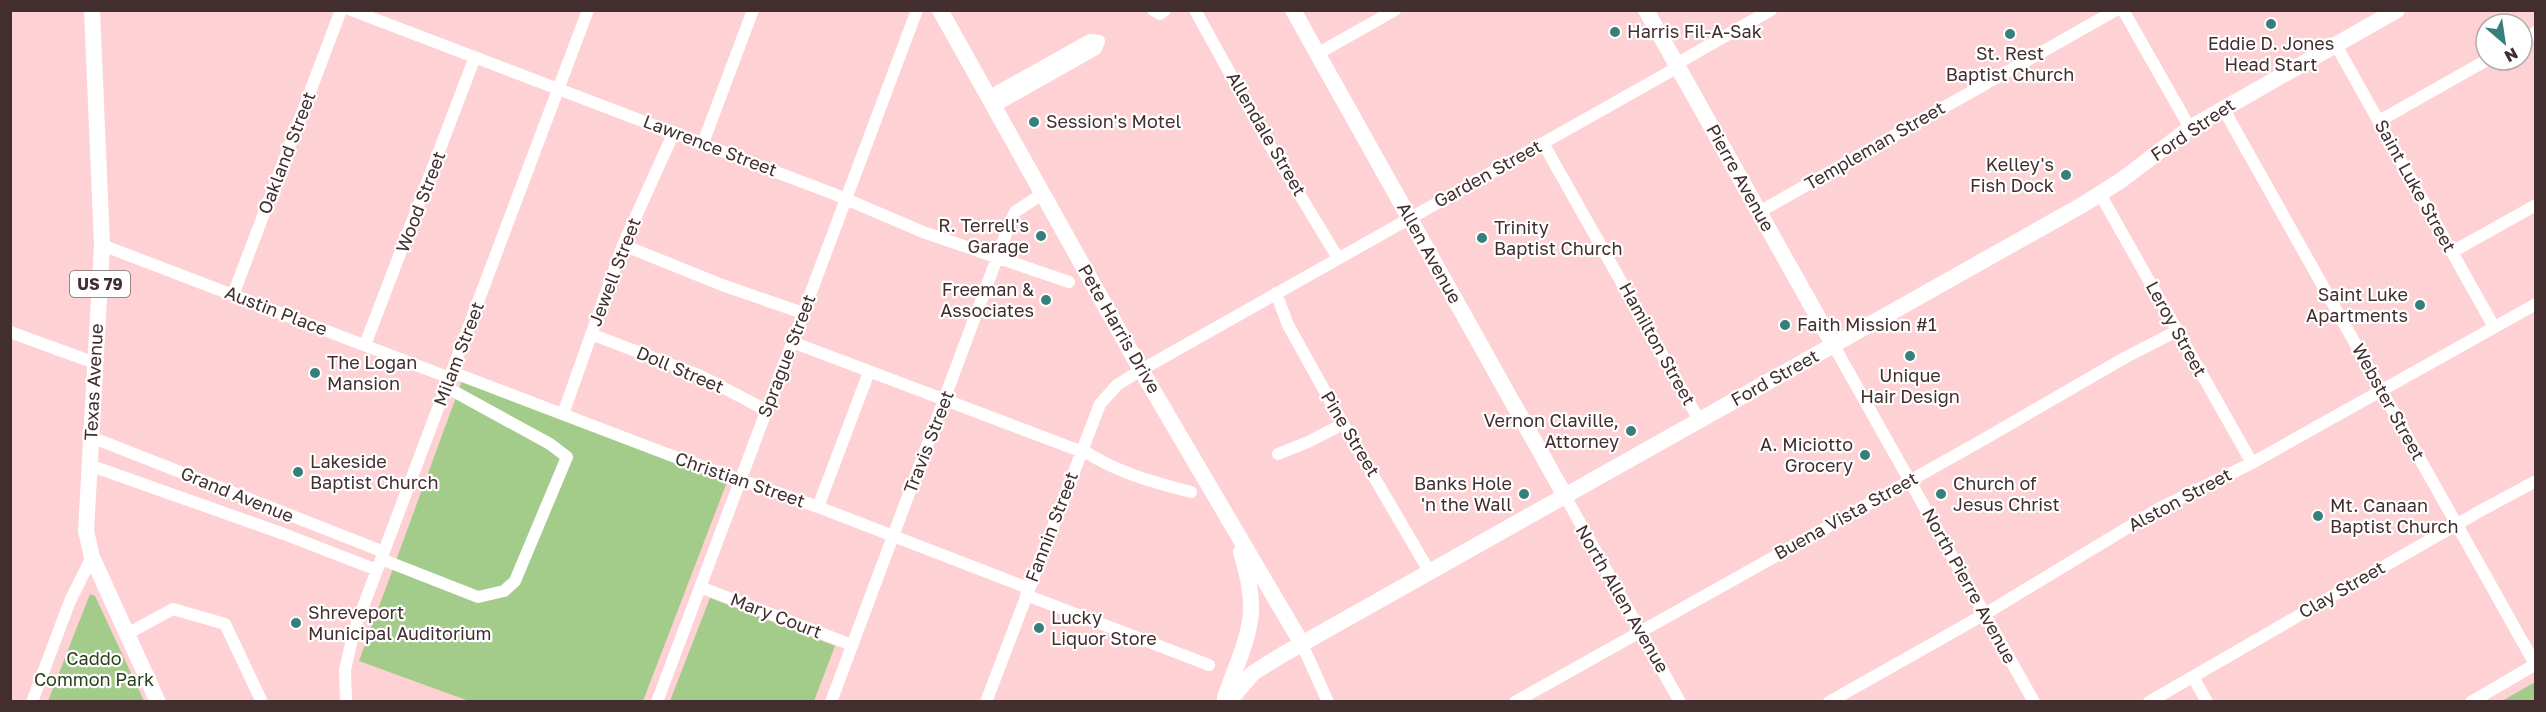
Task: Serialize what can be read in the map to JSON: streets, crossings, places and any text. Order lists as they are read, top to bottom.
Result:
{
  "streets": {
    "main road": [
      "Ford Street",
      "Pierre Avenue",
      "Allen Avenue",
      "US 79",
      "Pete Harris Drive",
      "Texas Avenue"
    ],
    "street": [
      "Allendale Street",
      "Lawrence Street",
      "Templeman Street",
      "Oakland Street",
      "Garden Street",
      "Saint Luke Street",
      "Wood Street",
      "Jewell Street",
      "Austin Place",
      "Leroy Street",
      "Hamilton Street",
      "Milam Street",
      "Sprague Street",
      "Doll Street",
      "Webster Street",
      "Pine Street",
      "Travis Street",
      "Christian Street",
      "Grand Avenue",
      "Alston Street",
      "Buena Vista Street",
      "Fannin Street",
      "North Pierre Avenue",
      "Clay Street",
      "North Allen Avenue",
      "Mary Court"
    ]
  },
  "crossings": [
    ["Ford Street", "Pierre Avenue"],
    ["Ford Street", "Saint Luke Street"],
    ["Ford Street", "Allen Avenue"],
    ["Ford Street", "Pete Harris Drive"],
    ["Ford Street", "Leroy Street"],
    ["Ford Street", "Hamilton Street"],
    ["Ford Street", "Webster Street"],
    ["Ford Street", "Pine Street"],
    ["Ford Street", "North Pierre Avenue"],
    ["Ford Street", "North Allen Avenue"],
    ["Allendale Street", "Garden Street"],
    ["Lawrence Street", "Wood Street"],
    ["Lawrence Street", "Jewell Street"],
    ["Lawrence Street", "Milam Street"],
    ["Lawrence Street", "Sprague Street"],
    ["Lawrence Street", "Travis Street"],
    ["Templeman Street", "Pierre Avenue"],
    ["Oakland Street", "Austin Place"],
    ["Garden Street", "Pierre Avenue"],
    ["Garden Street", "Allen Avenue"],
    ["Garden Street", "Pete Harris Drive"],
    ["Garden Street", "Hamilton Street"],
    ["Garden Street", "Pine Street"],
    ["Garden Street", "Fannin Street"],
    ["Pierre Avenue", "North Pierre Avenue"],
    ["Saint Luke Street", "Alston Street"],
    ["Wood Street", "Austin Place"],
    ["Allen Avenue", "North Allen Avenue"],
    ["Jewell Street", "Doll Street"],
    ["Jewell Street", "Christian Street"],
    ["Austin Place", "Milam Street"],
    ["Austin Place", "Texas Avenue"],
    ["Austin Place", "Christian Street"],
    ["Pete Harris Drive", "Travis Street"],
    ["Pete Harris Drive", "Fannin Street"],
    ["Leroy Street", "Alston Street"],
    ["Leroy Street", "Buena Vista Street"],
    ["Milam Street", "Christian Street"],
    ["Milam Street", "Grand Avenue"],
    ["Sprague Street", "Doll Street"],
    ["Sprague Street", "Christian Street"],
    ["Sprague Street", "Mary Court"],
    ["Texas Avenue", "Grand Avenue"],
    ["Webster Street", "Alston Street"],
    ["Webster Street", "Clay Street"],
    ["Travis Street", "Christian Street"],
    ["Travis Street", "Mary Court"],
    ["Christian Street", "Fannin Street"],
    ["Alston Street", "North Pierre Avenue"],
    ["Buena Vista Street", "North Pierre Avenue"],
    ["Buena Vista Street", "North Allen Avenue"]
  ],
  "parks": ["Caddo Common Park"],
  "places": [
    "Eddie D. Jones Head Start",
    "Harris Fil-A-Sak",
    "St. Rest Baptist Church",
    "Session's Motel",
    "Kelley's Fish Dock",
    "R. Terrell's Garage",
    "Trinity Baptist Church",
    "Freeman & Associates",
    "Saint Luke Apartments",
    "Faith Mission #1",
    "Unique Hair Design",
    "The Logan Mansion",
    "Vernon Claville, Attorney",
    "A. Miciotto Grocery",
    "Lakeside Baptist Church",
    "Banks Hole 'n the Wall",
    "Church of Jesus Christ",
    "Mt. Canaan Baptist Church",
    "Shreveport Municipal Auditorium",
    "Lucky Liquor Store"
  ],
  "north": "bottom right"
}
